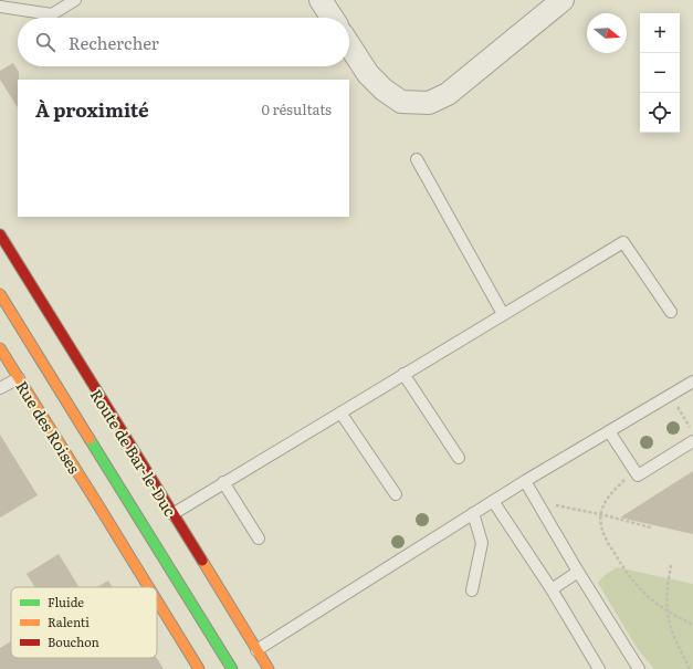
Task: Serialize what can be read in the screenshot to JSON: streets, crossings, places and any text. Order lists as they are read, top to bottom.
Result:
{
  "streets": {
    "main road": ["Rue des Roises", "Route de Bar-le-Duc"]
  },
  "legend": ["Fluide", "Ralenti", "Bouchon"],
  "north": "right",
  "page": {
    "map_buttons": ["+", "−"],
    "search": "Rechercher",
    "heading": ["À proximité", "0 résultats"]
  }
}
